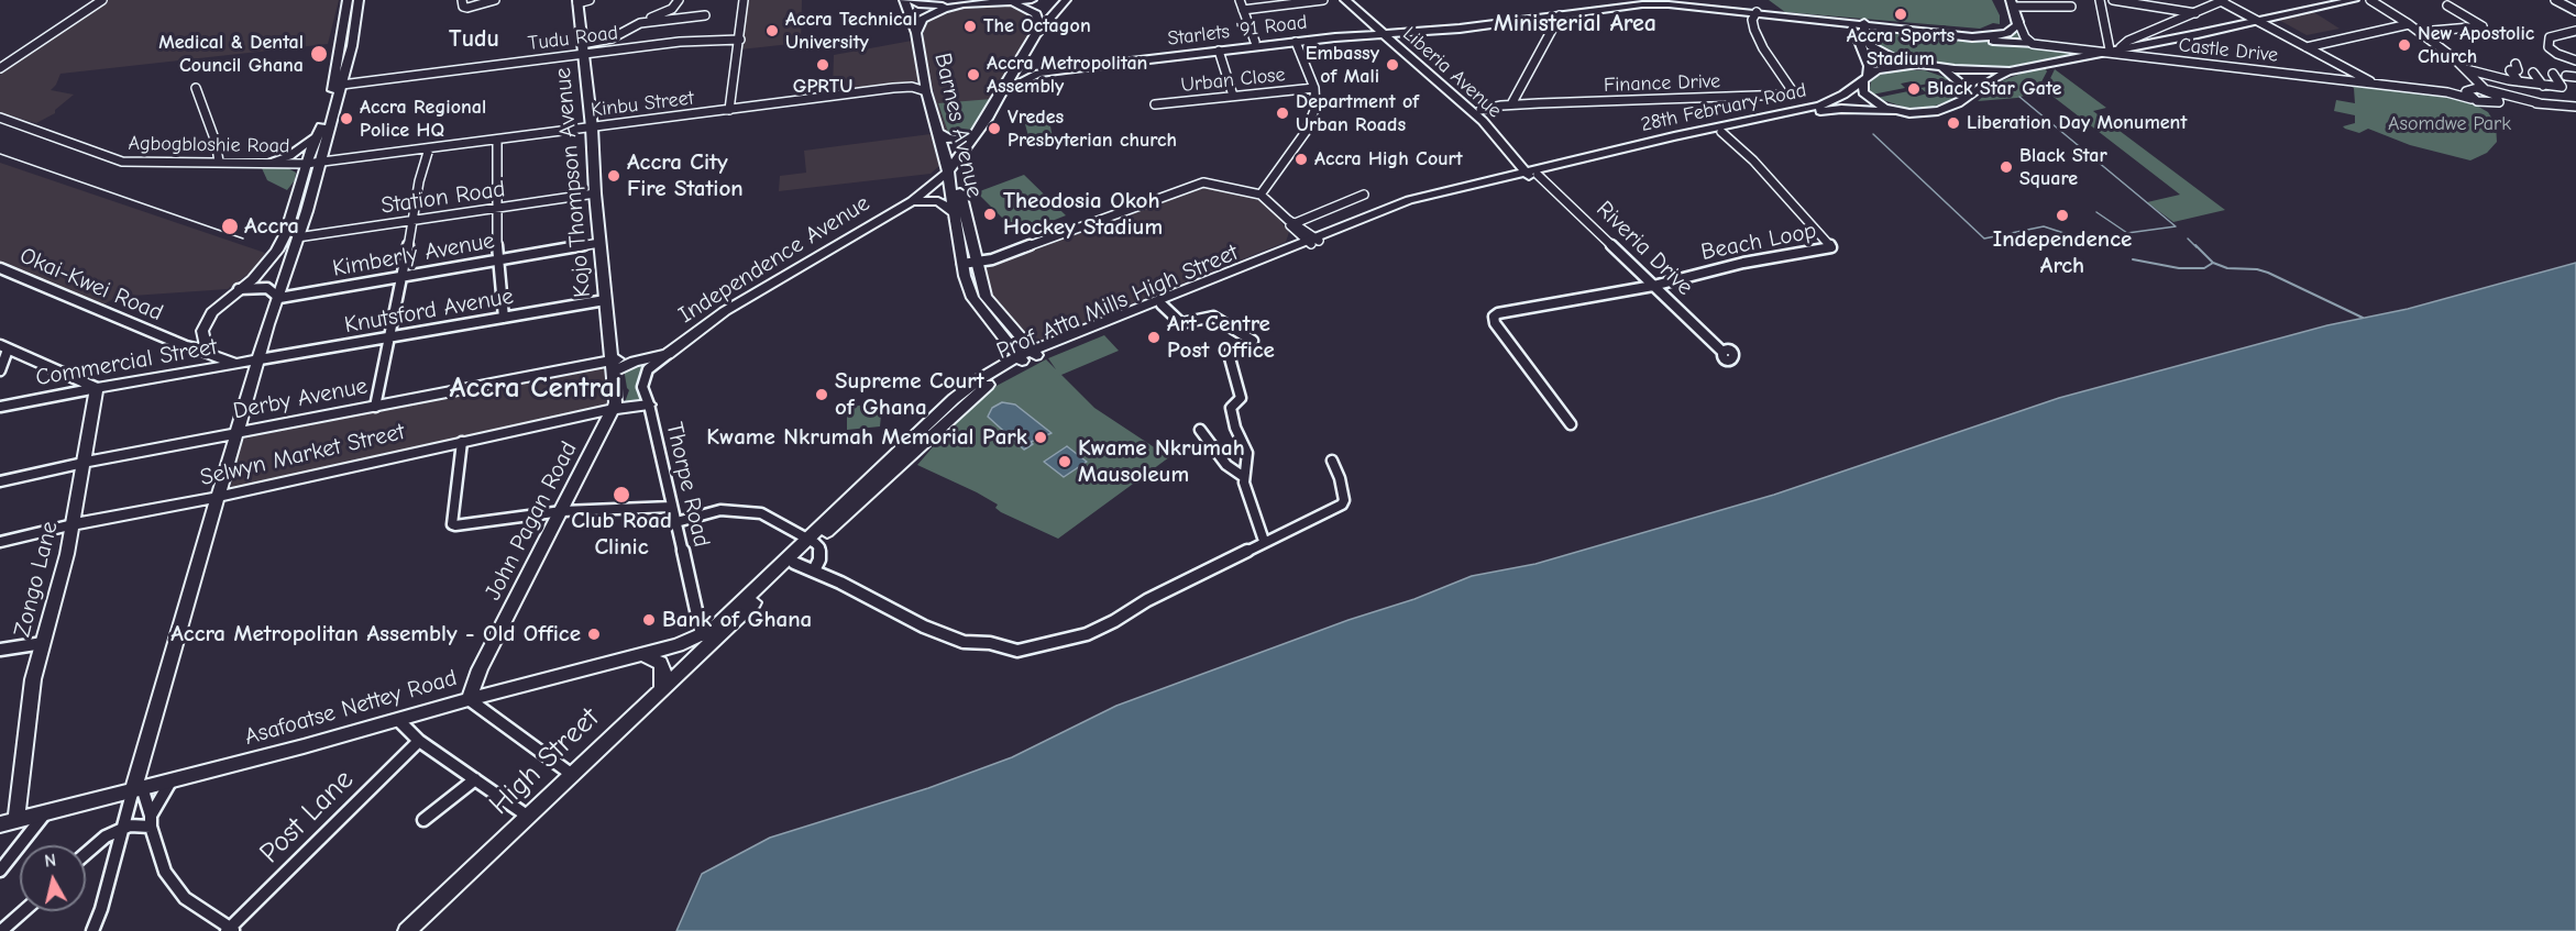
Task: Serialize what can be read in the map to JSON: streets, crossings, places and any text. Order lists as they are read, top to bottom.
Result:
{
  "streets": {
    "main road": [
      "Starlets '91 Road",
      "Liberia Avenue",
      "28th February Road",
      "Barnes Avenue",
      "Kojo Thompson Avenue",
      "Independence Avenue",
      "Prof. Atta Mills High Street",
      "Commercial Street",
      "Derby Avenue",
      "Selwyn Market Street",
      "John Pagan Road",
      "Zongo Lane",
      "Asafoatse Nettey Road",
      "High Street"
    ],
    "street": [
      "Tudu Road",
      "Castle Drive",
      "Urban Close",
      "Finance Drive",
      "Kinbu Street",
      "Agbogbloshie Road",
      "Station Road",
      "Beach Loop",
      "Riveria Drive",
      "Kimberly Avenue",
      "Okai-Kwei Road",
      "Knutsford Avenue",
      "Thorpe Road",
      "Post Lane"
    ]
  },
  "crossings": [
    ["Starlets '91 Road", "Liberia Avenue"],
    ["Starlets '91 Road", "Finance Drive"],
    ["Tudu Road", "Kojo Thompson Avenue"],
    ["Liberia Avenue", "Finance Drive"],
    ["Liberia Avenue", "28th February Road"],
    ["Liberia Avenue", "Riveria Drive"],
    ["Liberia Avenue", "Prof. Atta Mills High Street"],
    ["Kinbu Street", "Agbogbloshie Road"],
    ["Kinbu Street", "Kojo Thompson Avenue"],
    ["28th February Road", "Beach Loop"],
    ["28th February Road", "Riveria Drive"],
    ["28th February Road", "Prof. Atta Mills High Street"],
    ["Barnes Avenue", "Prof. Atta Mills High Street"],
    ["Kojo Thompson Avenue", "Station Road"],
    ["Kojo Thompson Avenue", "Kimberly Avenue"],
    ["Kojo Thompson Avenue", "Independence Avenue"],
    ["Kojo Thompson Avenue", "Knutsford Avenue"],
    ["Kojo Thompson Avenue", "Derby Avenue"],
    ["Kojo Thompson Avenue", "John Pagan Road"],
    ["Beach Loop", "Riveria Drive"],
    ["Riveria Drive", "Prof. Atta Mills High Street"],
    ["Kimberly Avenue", "Okai-Kwei Road"],
    ["Kimberly Avenue", "Knutsford Avenue"],
    ["Kimberly Avenue", "Commercial Street"],
    ["Independence Avenue", "Derby Avenue"],
    ["Independence Avenue", "Thorpe Road"],
    ["Independence Avenue", "John Pagan Road"],
    ["Okai-Kwei Road", "Knutsford Avenue"],
    ["Okai-Kwei Road", "Commercial Street"],
    ["Prof. Atta Mills High Street", "Thorpe Road"],
    ["Prof. Atta Mills High Street", "Asafoatse Nettey Road"],
    ["Prof. Atta Mills High Street", "High Street"],
    ["Knutsford Avenue", "Commercial Street"],
    ["Commercial Street", "Zongo Lane"],
    ["Derby Avenue", "John Pagan Road"],
    ["Derby Avenue", "Zongo Lane"],
    ["Selwyn Market Street", "Thorpe Road"],
    ["Selwyn Market Street", "John Pagan Road"],
    ["Selwyn Market Street", "Zongo Lane"],
    ["Thorpe Road", "Asafoatse Nettey Road"],
    ["Thorpe Road", "High Street"],
    ["John Pagan Road", "Asafoatse Nettey Road"],
    ["Zongo Lane", "Asafoatse Nettey Road"],
    ["Asafoatse Nettey Road", "High Street"]
  ],
  "districts": ["Ministerial Area", "Tudu", "Accra Central"],
  "parks": ["Asomdwe Park"],
  "places": [
    "Accra Sports Stadium",
    "The Octagon",
    "Accra Technical University",
    "New Apostolic Church",
    "Medical & Dental Council Ghana",
    "GPRTU",
    "Embassy of Mali",
    "Accra Metropolitan Assembly",
    "Black Star Gate",
    "Department of Urban Roads",
    "Accra Regional Police HQ",
    "Liberation Day Monument",
    "Vredes Presbyterian church",
    "Accra High Court",
    "Black Star Square",
    "Accra City Fire Station",
    "Theodosia Okoh Hockey Stadium",
    "Independence Arch",
    "Accra",
    "Art Centre Post Office",
    "Supreme Court of Ghana",
    "Kwame Nkrumah Memorial Park",
    "Kwame Nkrumah Mausoleum",
    "Club Road Clinic",
    "Bank of Ghana",
    "Accra Metropolitan Assembly - Old Office"
  ],
  "north": "top"
}
